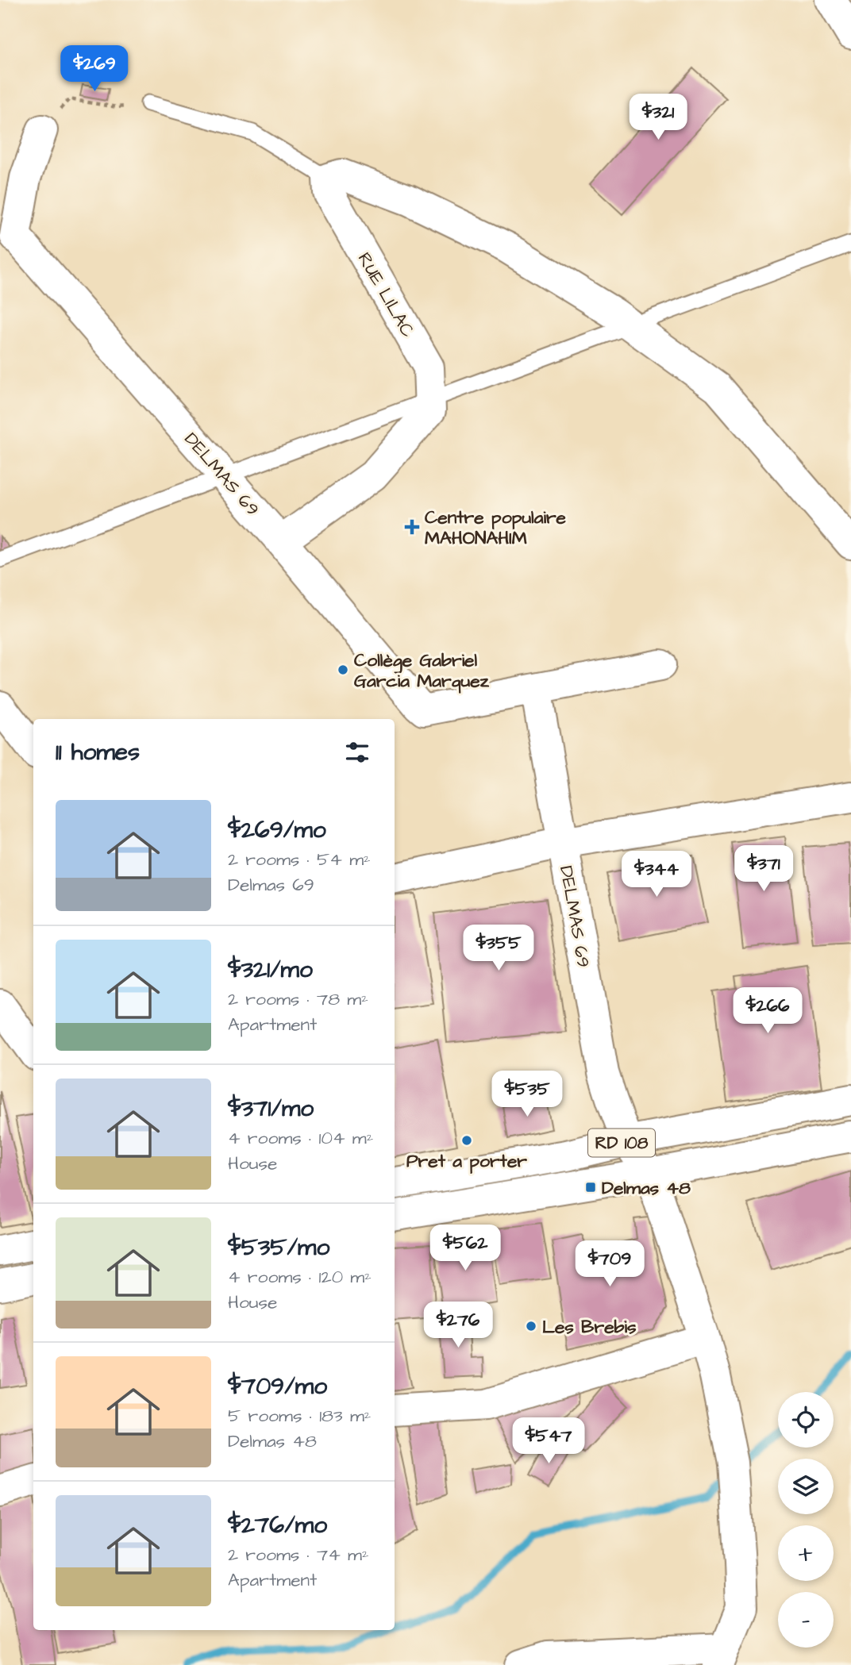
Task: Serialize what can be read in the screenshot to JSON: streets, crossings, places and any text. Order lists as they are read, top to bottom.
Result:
{
  "streets": {
    "street": ["RUE LILAC", "DELMAS 69", "RD 108"]
  },
  "crossings": [
    ["RUE LILAC", "DELMAS 69"],
    ["DELMAS 69", "RD 108"]
  ],
  "places": {
    "health": ["Centre populaire MAHONAHIM"],
    "other": ["Collège Gabriel Garcia Marquez", "Pret a porter", "Les Brebis"],
    "transit": ["Delmas 48"]
  },
  "page": {
    "price": [
      "$269",
      "$321",
      "$371",
      "$344",
      "$355",
      "$266",
      "$535",
      "$562",
      "$709",
      "$276",
      "$547"
    ],
    "heading": "11 homes",
    "list": [
      {
        "name": "$269/mo",
        "note": "2 rooms · 54 m² · Delmas 69"
      },
      {
        "name": "$321/mo",
        "note": "2 rooms · 78 m² · Apartment"
      },
      {
        "name": "$371/mo",
        "note": "4 rooms · 104 m² · House"
      },
      {
        "name": "$535/mo",
        "note": "4 rooms · 120 m² · House"
      },
      {
        "name": "$709/mo",
        "note": "5 rooms · 183 m² · Delmas 48"
      },
      {
        "name": "$276/mo",
        "note": "2 rooms · 74 m² · Apartment"
      }
    ],
    "map_buttons": ["+", "−"]
  }
}
